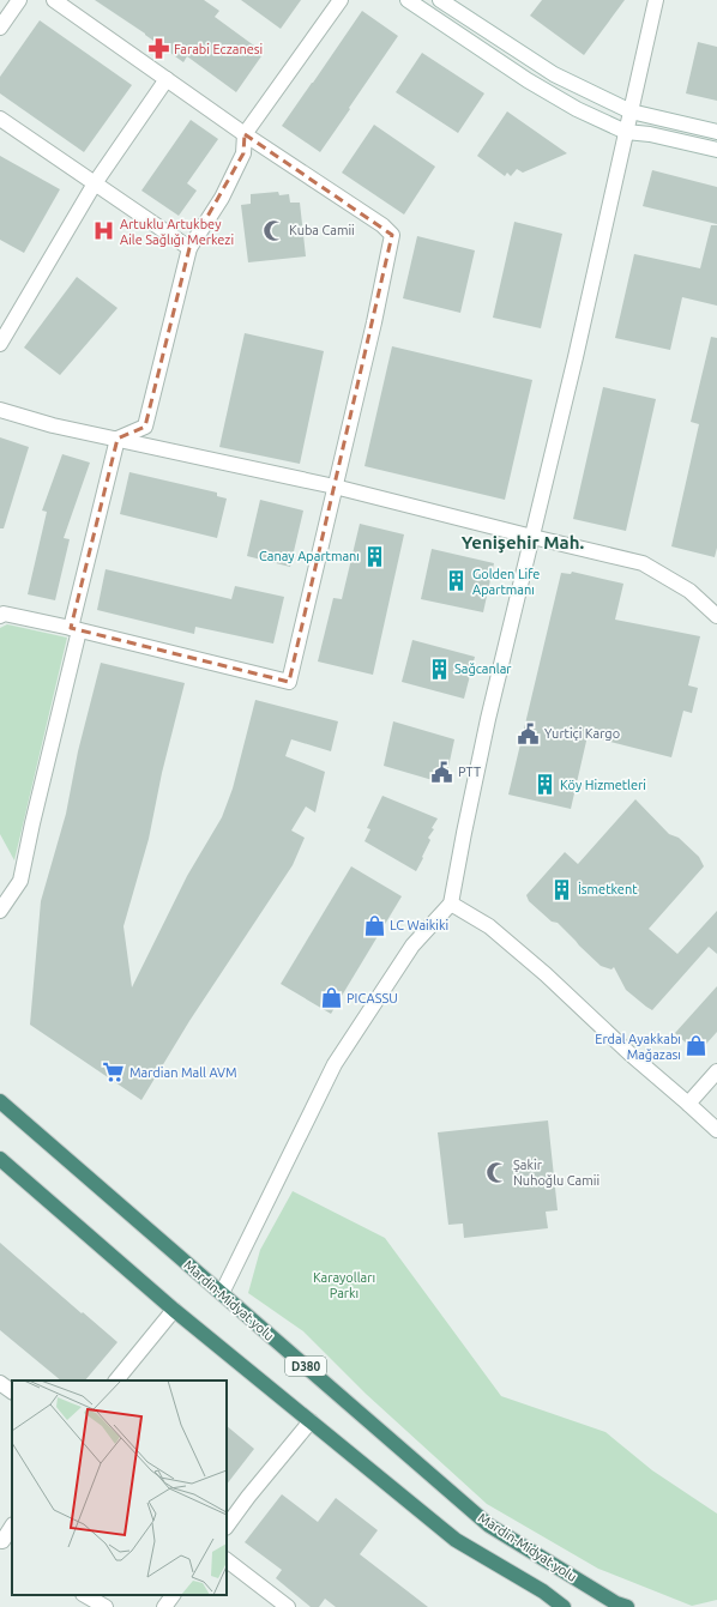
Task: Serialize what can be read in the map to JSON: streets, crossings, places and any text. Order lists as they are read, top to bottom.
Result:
{
  "streets": {
    "highway": ["Mardin-Midyat yolu", "D380"]
  },
  "districts": ["Yenişehir Mah."],
  "parks": ["Karayolları Parkı"],
  "places": {
    "pharmacy": ["Farabi Eczanesi"],
    "mosque": ["Kuba Camii", "Şakir Nuhoğlu Camii"],
    "hospital": ["Artuklu Artukbey Aile Sağlığı Merkezi"],
    "building": [
      "Canay Apartmanı",
      "Golden Life Apartmanı",
      "Sağcanlar",
      "Köy Hizmetleri",
      "İsmetkent"
    ],
    "public building": ["Yurtiçi Kargo", "PTT"],
    "shop": ["LC Waikiki", "PICASSU", "Erdal Ayakkabı Mağazası"],
    "supermarket": ["Mardian Mall AVM"]
  }
}
